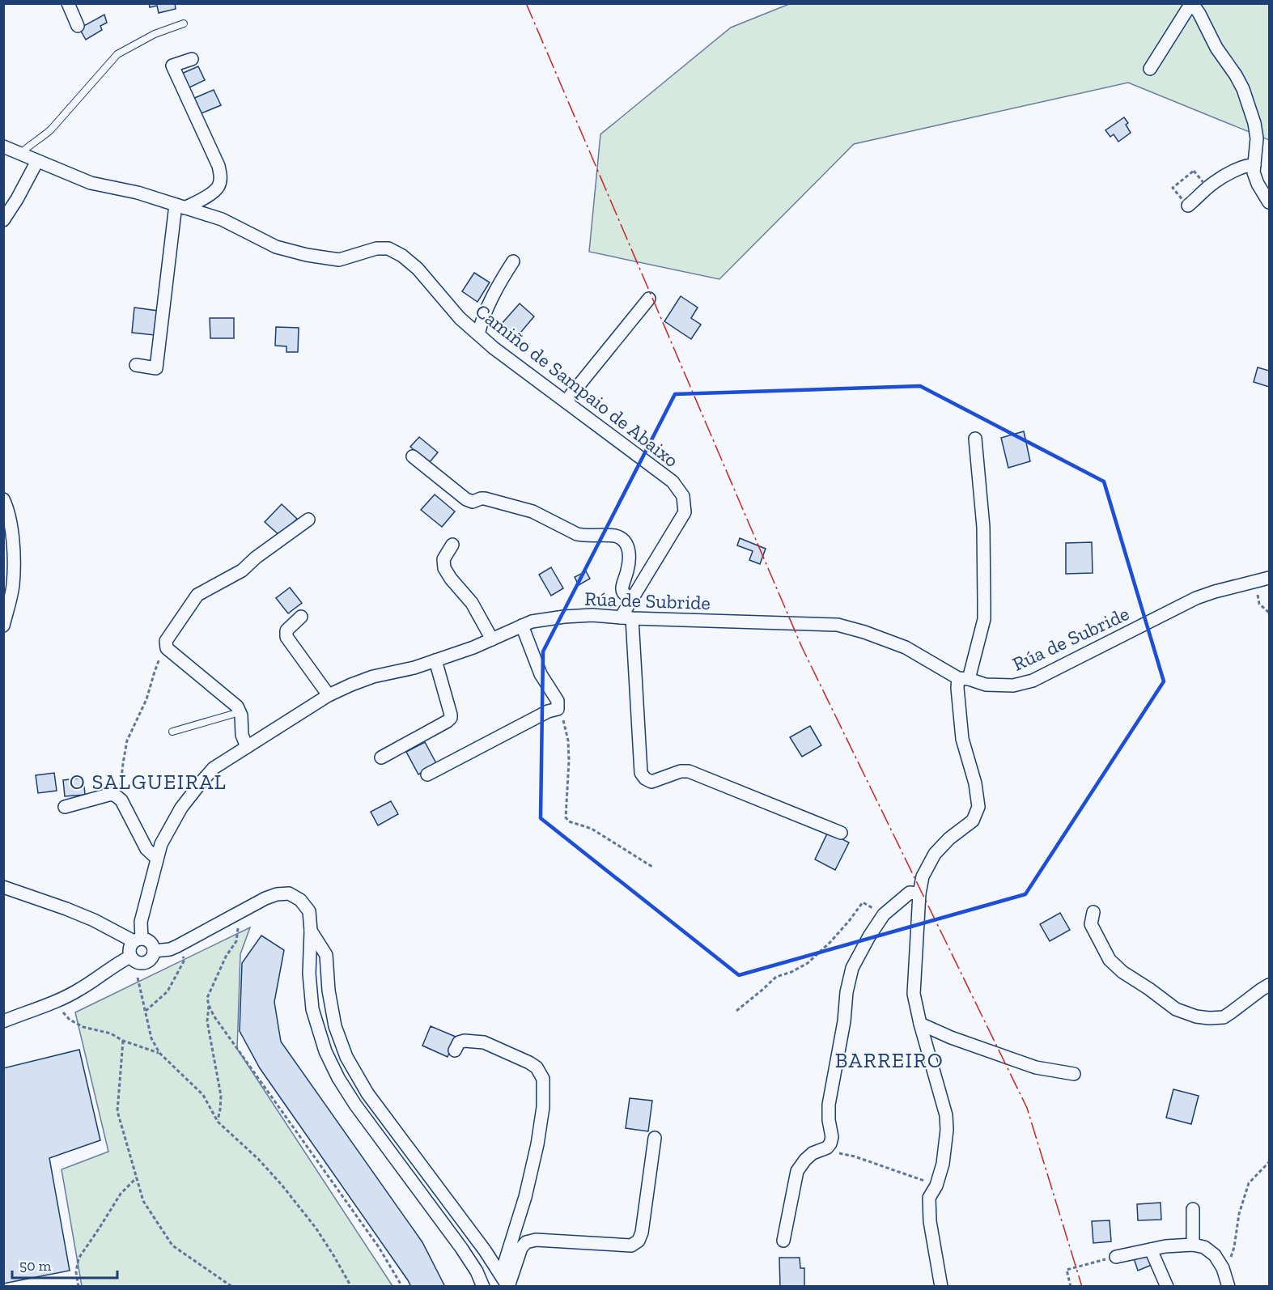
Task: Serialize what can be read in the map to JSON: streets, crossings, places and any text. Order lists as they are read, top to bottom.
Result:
{
  "streets": {
    "street": ["Camiño de Sampaio de Abaixo", "Rúa de Subride"]
  },
  "crossings": [
    ["Camiño de Sampaio de Abaixo", "Rúa de Subride"]
  ],
  "districts": ["O SALGUEIRAL", "BARREIRO"],
  "scale_bar": "50 m"
}
